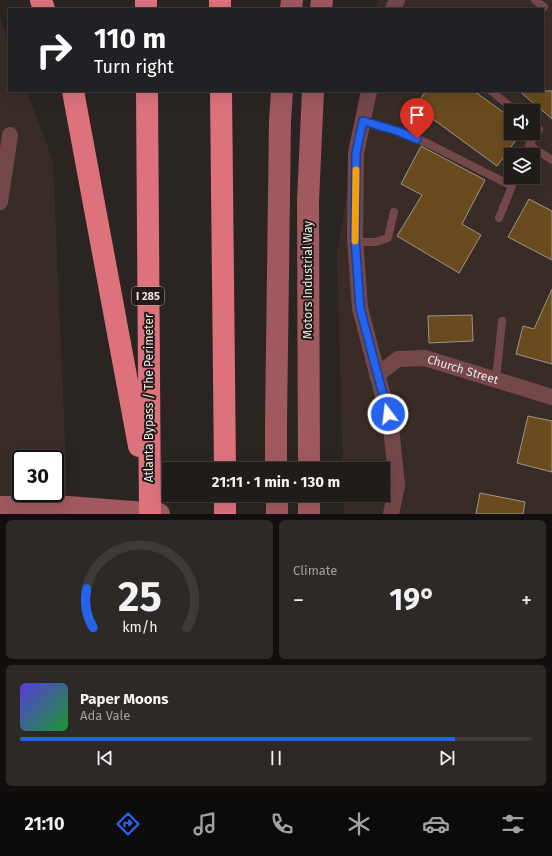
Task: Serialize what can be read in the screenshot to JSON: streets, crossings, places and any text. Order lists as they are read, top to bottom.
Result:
{
  "streets": {
    "highway": ["I 285", "Atlanta Bypass / The Perimeter"],
    "main road": ["Motors Industrial Way"],
    "street": ["Church Street"]
  },
  "page": {
    "turn": ["110 m", "Turn right"],
    "limit": "30",
    "trip": "21:11 · 1 min · 130 m",
    "tile": "Climate",
    "heat": ["−", "19°", "+"],
    "song": ["Paper Moons", "Ada Vale"],
    "tabs": "21:10",
    "gauge": ["25", "km/h"]
  }
}
